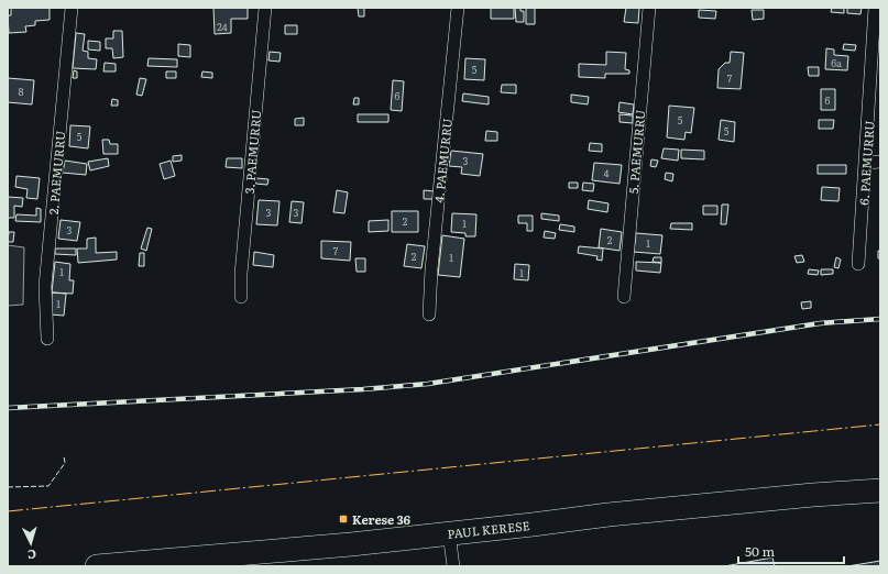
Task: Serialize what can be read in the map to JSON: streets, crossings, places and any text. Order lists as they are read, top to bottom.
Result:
{
  "streets": {
    "highway": ["PAUL KERESE"],
    "street": [
      "3. PAEMURRU",
      "5. PAEMURRU",
      "4. PAEMURRU",
      "6. PAEMURRU",
      "2. PAEMURRU"
    ]
  },
  "places": {
    "transit": ["Kerese 36"]
  },
  "house_numbers": [
    "24",
    "6a",
    "5",
    "7",
    "8",
    "6",
    "6",
    "5",
    "5",
    "5",
    "3",
    "4",
    "3",
    "3",
    "2",
    "1",
    "3",
    "2",
    "1",
    "7",
    "2",
    "1",
    "1",
    "1",
    "1"
  ],
  "scale_bar": "50 m",
  "north": "bottom"
}
